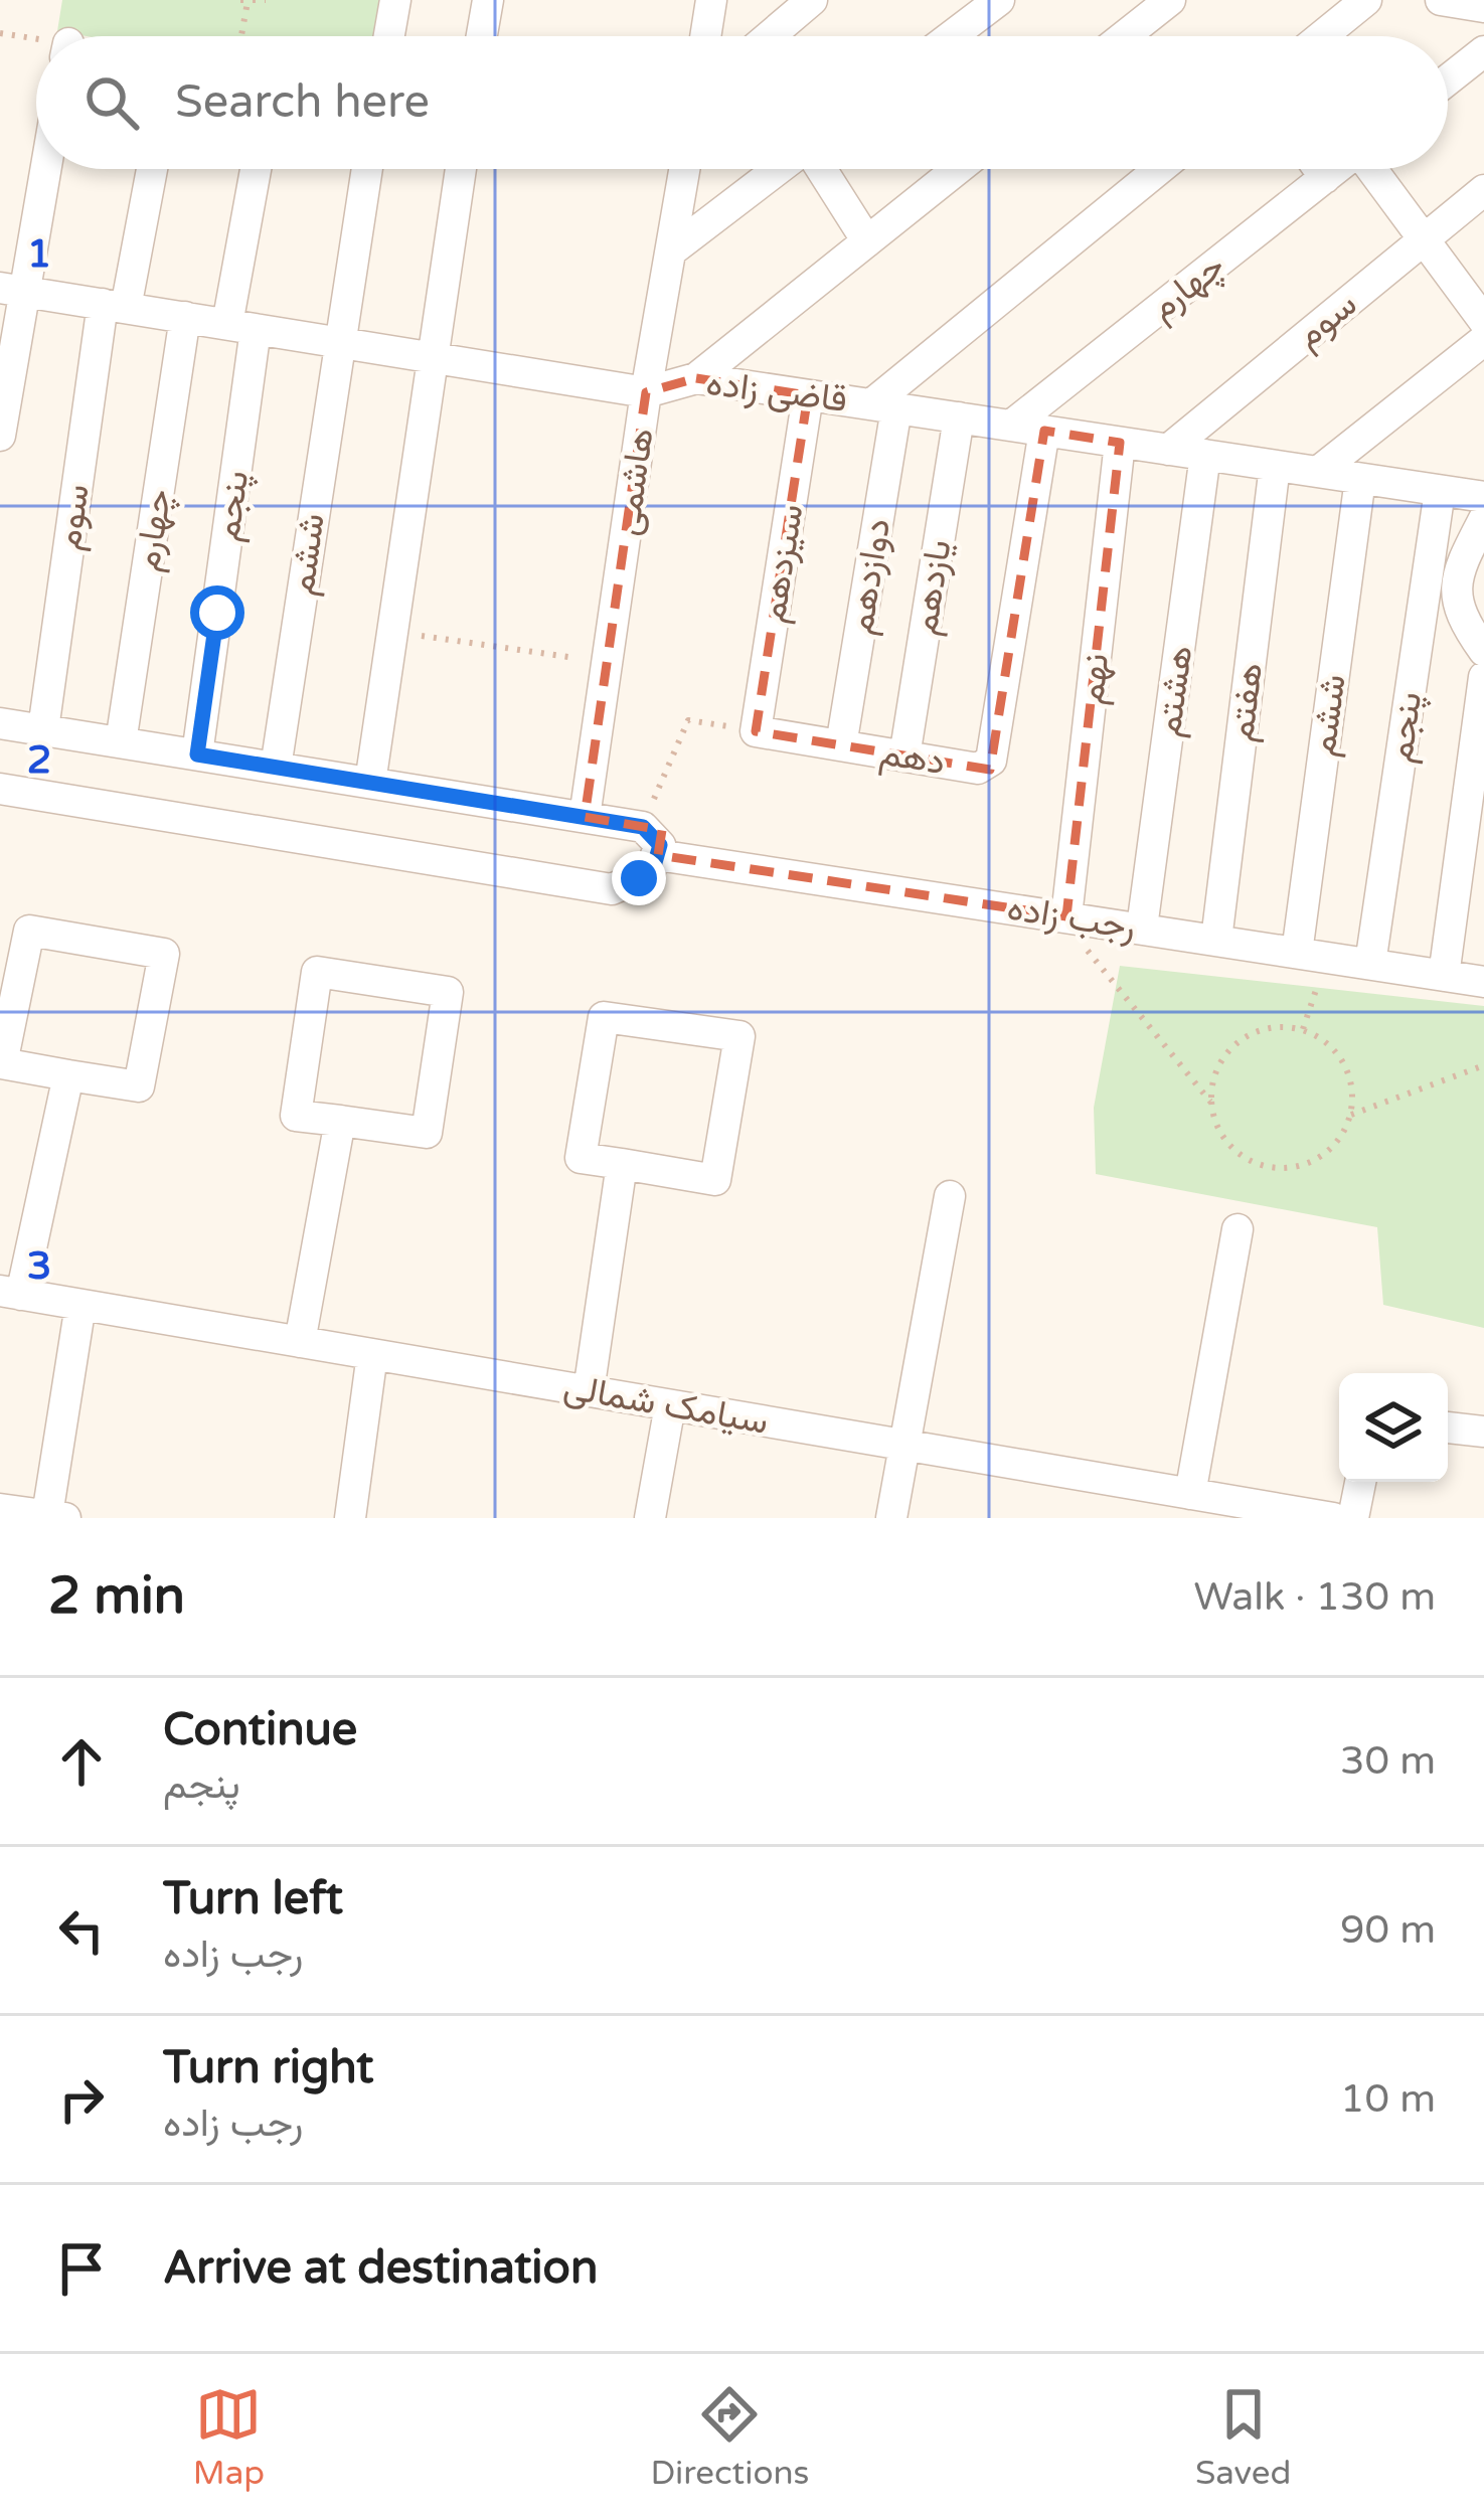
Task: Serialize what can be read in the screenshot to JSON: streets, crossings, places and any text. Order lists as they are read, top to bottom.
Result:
{
  "streets": {
    "street": [
      "چهارم",
      "سوم",
      "قاضی زاده",
      "هاشمی",
      "پنجم",
      "ششم",
      "سیزدهم",
      "دوازدهم",
      "یازدهم",
      "نهم",
      "هشتم",
      "هفتم",
      "دهم",
      "رجب زاده",
      "سیامک شمالی"
    ]
  },
  "crossings": [
    ["چهارم", "قاضی زاده"],
    ["سوم", "قاضی زاده"],
    ["قاضی زاده", "هاشمی"],
    ["قاضی زاده", "پنجم"],
    ["قاضی زاده", "ششم"],
    ["قاضی زاده", "سیزدهم"],
    ["قاضی زاده", "دوازدهم"],
    ["قاضی زاده", "یازدهم"],
    ["قاضی زاده", "نهم"],
    ["قاضی زاده", "هشتم"],
    ["قاضی زاده", "هفتم"],
    ["قاضی زاده", "دهم"],
    ["پنجم", "رجب زاده"],
    ["ششم", "رجب زاده"],
    ["سیزدهم", "دهم"],
    ["دوازدهم", "دهم"],
    ["یازدهم", "دهم"],
    ["نهم", "رجب زاده"],
    ["هشتم", "رجب زاده"],
    ["هفتم", "رجب زاده"]
  ],
  "page": {
    "search": "Search here",
    "heading": ["2 min", "Walk · 130 m"],
    "list": [
      ["Continue", "پنجم", "30 m"],
      ["Turn left", "رجب زاده", "90 m"],
      ["Turn right", "رجب زاده", "10 m"],
      "Arrive at destination"
    ],
    "nav": ["Map", "Directions", "Saved"]
  },
  "grid": {
    "rows": ["1", "2", "3"]
  }
}
